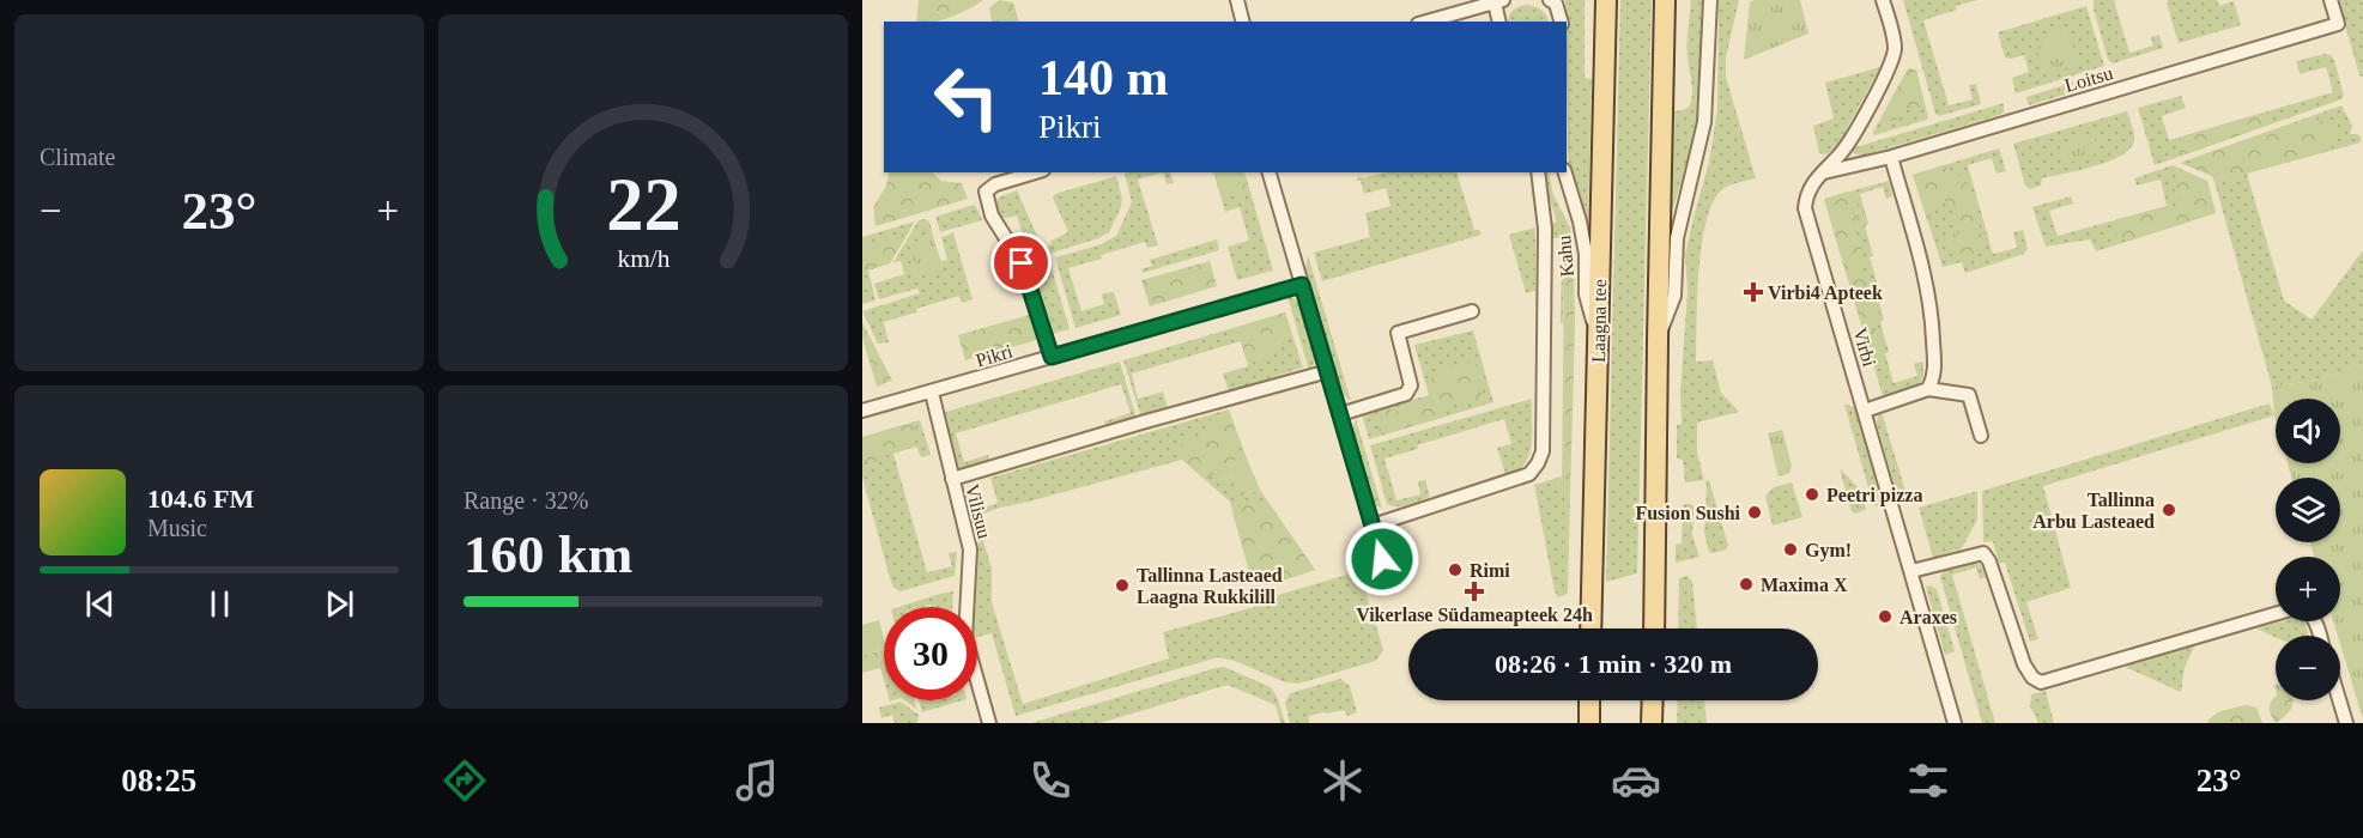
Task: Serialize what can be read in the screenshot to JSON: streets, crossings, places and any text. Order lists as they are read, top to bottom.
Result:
{
  "streets": {
    "main road": ["Laagna tee"],
    "street": [
      "Loitsu",
      "Kahu",
      "Virbi",
      "Pikri",
      "Vilisuu"
    ]
  },
  "crossings": [
    ["Loitsu", "Virbi"],
    ["Kahu", "Laagna tee"],
    ["Pikri", "Vilisuu"]
  ],
  "places": {
    "health": ["Virbi4 Apteek", "Vikerlase Südameapteek 24h"],
    "other": [
      "Peetri pizza",
      "Tallinna Arbu Lasteaed",
      "Fusion Sushi",
      "Gym!",
      "Rimi",
      "Maxima X",
      "Tallinna Lasteaed Laagna Rukkilill",
      "Araxes"
    ]
  },
  "page": {
    "tile": [
      "Climate",
      ["Range · 32%", "160 km"]
    ],
    "turn": ["140 m", "Pikri"],
    "heat": ["−", "23°", "+"],
    "map_buttons": ["+", "−"],
    "song": ["104.6 FM", "Music"],
    "limit": "30",
    "trip": "08:26 · 1 min · 320 m",
    "tabs": ["08:25", "23°"],
    "gauge": ["22", "km/h"]
  }
}
